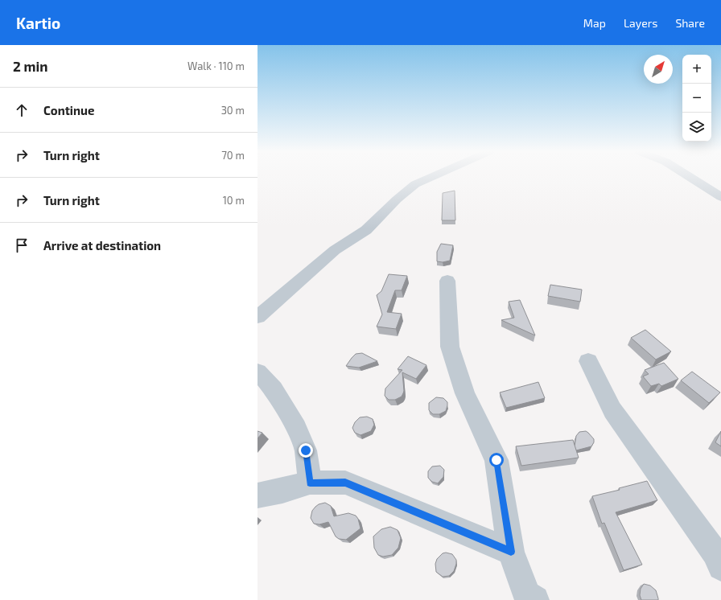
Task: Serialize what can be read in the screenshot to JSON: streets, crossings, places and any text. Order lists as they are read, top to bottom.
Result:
{
  "north": "top right",
  "page": {
    "header": "Kartio",
    "nav": ["Map", "Layers", "Share"],
    "heading": ["2 min", "Walk · 110 m"],
    "map_buttons": ["+", "−"],
    "list": [
      ["Continue", "30 m"],
      ["Turn right", "70 m"],
      ["Turn right", "10 m"],
      "Arrive at destination"
    ]
  }
}
